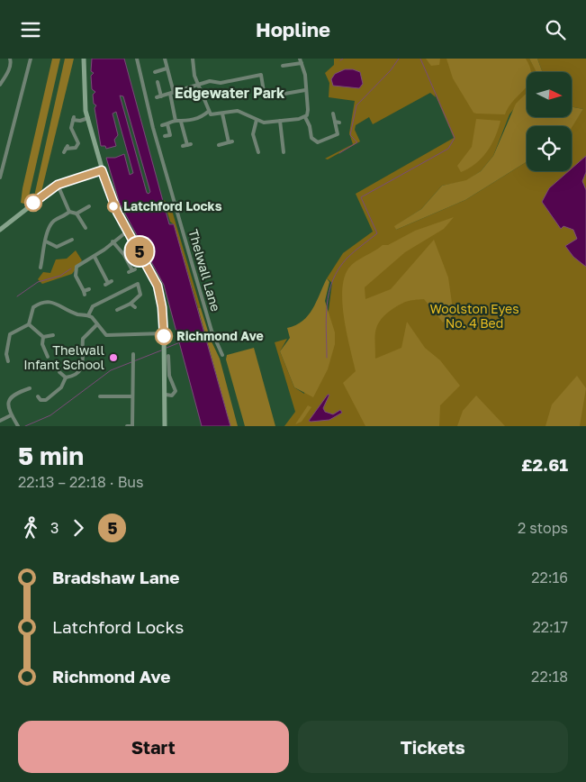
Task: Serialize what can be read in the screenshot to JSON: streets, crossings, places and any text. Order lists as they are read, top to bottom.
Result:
{
  "streets": {
    "street": ["Thelwall Lane"]
  },
  "districts": ["Edgewater Park"],
  "parks": ["Woolston Eyes No. 4 Bed"],
  "places": ["Latchford Locks", "Richmond Ave", "Thelwall Infant School"],
  "lines": ["bus line 5"],
  "north": "right",
  "page": {
    "header": "Hopline",
    "on_map": "5",
    "heading": ["5 min", "22:13 – 22:18 · Bus", "£2.61"],
    "legs": ["3", "5", "2 stops"],
    "list": [
      {
        "name": "Bradshaw Lane",
        "value": "22:16"
      },
      {
        "name": "Latchford Locks",
        "value": "22:17"
      },
      {
        "name": "Richmond Ave",
        "value": "22:18"
      }
    ],
    "buttons": ["Start", "Tickets"]
  }
}
